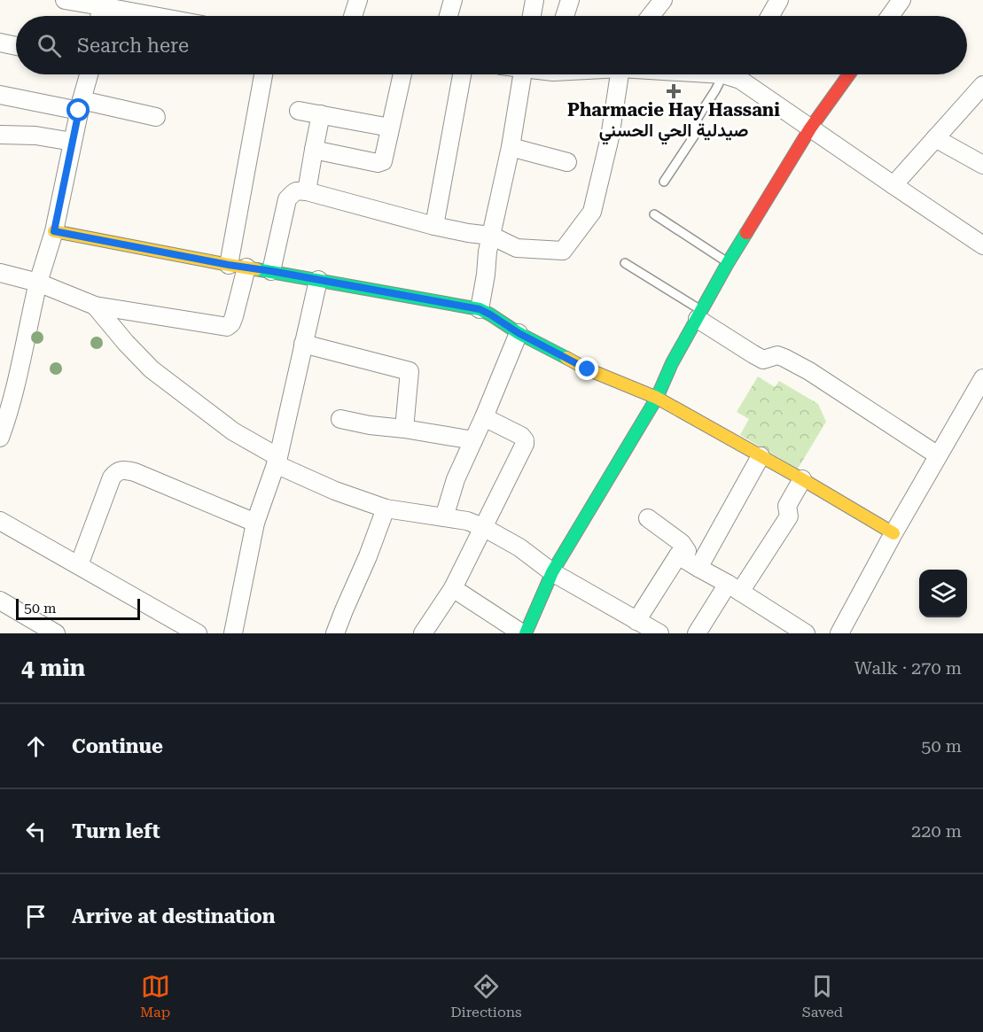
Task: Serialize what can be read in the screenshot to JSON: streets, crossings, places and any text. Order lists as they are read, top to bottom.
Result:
{
  "places": {
    "health": ["Pharmacie Hay Hassani صيدلية الحي الحسني"]
  },
  "scale_bar": "50 m",
  "page": {
    "search": "Search here",
    "scale": "50 m",
    "heading": ["4 min", "Walk · 270 m"],
    "list": [
      ["Continue", "50 m"],
      ["Turn left", "220 m"],
      "Arrive at destination"
    ],
    "nav": ["Map", "Directions", "Saved"]
  }
}
